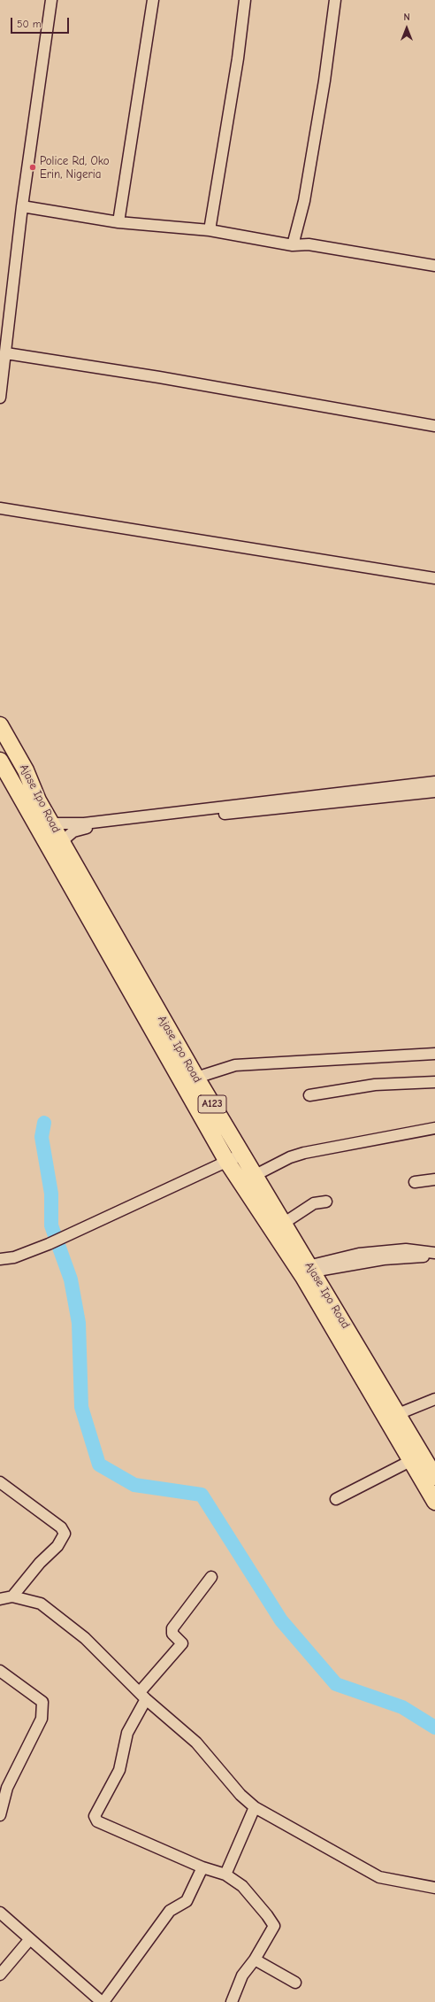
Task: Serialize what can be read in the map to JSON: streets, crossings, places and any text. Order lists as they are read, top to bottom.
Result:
{
  "streets": {
    "highway": ["Ajase Ipo Road", "A123"]
  },
  "places": ["Police Rd, Oko Erin, Nigeria"],
  "scale_bar": "50 m",
  "north": "top"
}
